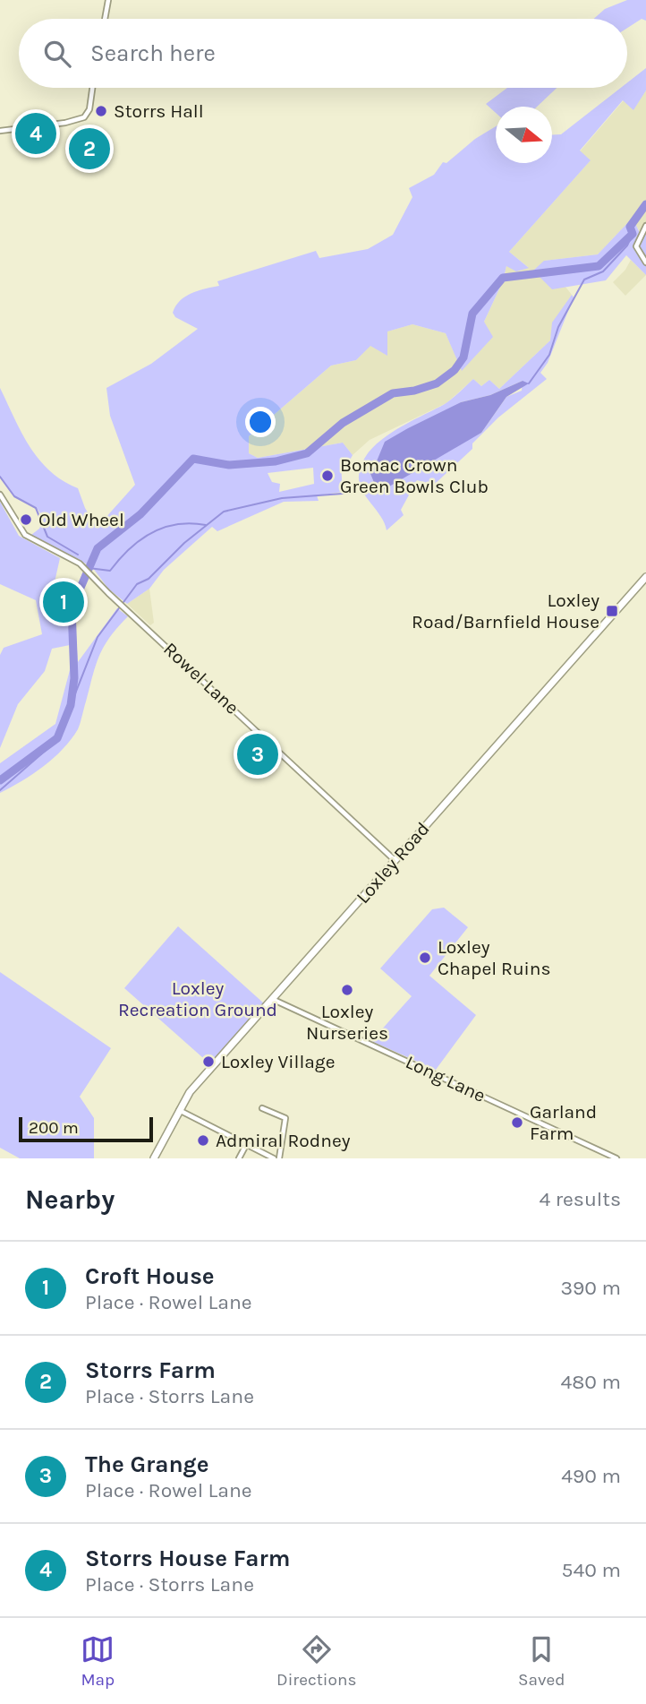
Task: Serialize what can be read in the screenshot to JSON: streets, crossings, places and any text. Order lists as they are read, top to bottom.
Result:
{
  "streets": {
    "main road": ["Loxley Road"],
    "street": ["Rowel Lane", "Long Lane"]
  },
  "crossings": [
    ["Rowel Lane", "Loxley Road"],
    ["Loxley Road", "Long Lane"]
  ],
  "parks": ["Loxley Recreation Ground"],
  "places": {
    "other": [
      "Storrs Hall",
      "Bomac Crown Green Bowls Club",
      "Old Wheel",
      "Loxley Chapel Ruins",
      "Loxley Nurseries",
      "Loxley Village",
      "Garland Farm",
      "Admiral Rodney"
    ],
    "transit": ["Loxley Road/Barnfield House"]
  },
  "scale_bar": "200 m",
  "north": "right",
  "page": {
    "search": "Search here",
    "pins": [
      "4",
      "2",
      "1",
      "3"
    ],
    "scale": "200 m",
    "heading": ["Nearby", "4 results"],
    "list": [
      {
        "mark": "1",
        "name": "Croft House",
        "note": "Place · Rowel Lane",
        "value": "390 m"
      },
      {
        "mark": "2",
        "name": "Storrs Farm",
        "note": "Place · Storrs Lane",
        "value": "480 m"
      },
      {
        "mark": "3",
        "name": "The Grange",
        "note": "Place · Rowel Lane",
        "value": "490 m"
      },
      {
        "mark": "4",
        "name": "Storrs House Farm",
        "note": "Place · Storrs Lane",
        "value": "540 m"
      }
    ],
    "nav": ["Map", "Directions", "Saved"]
  }
}
